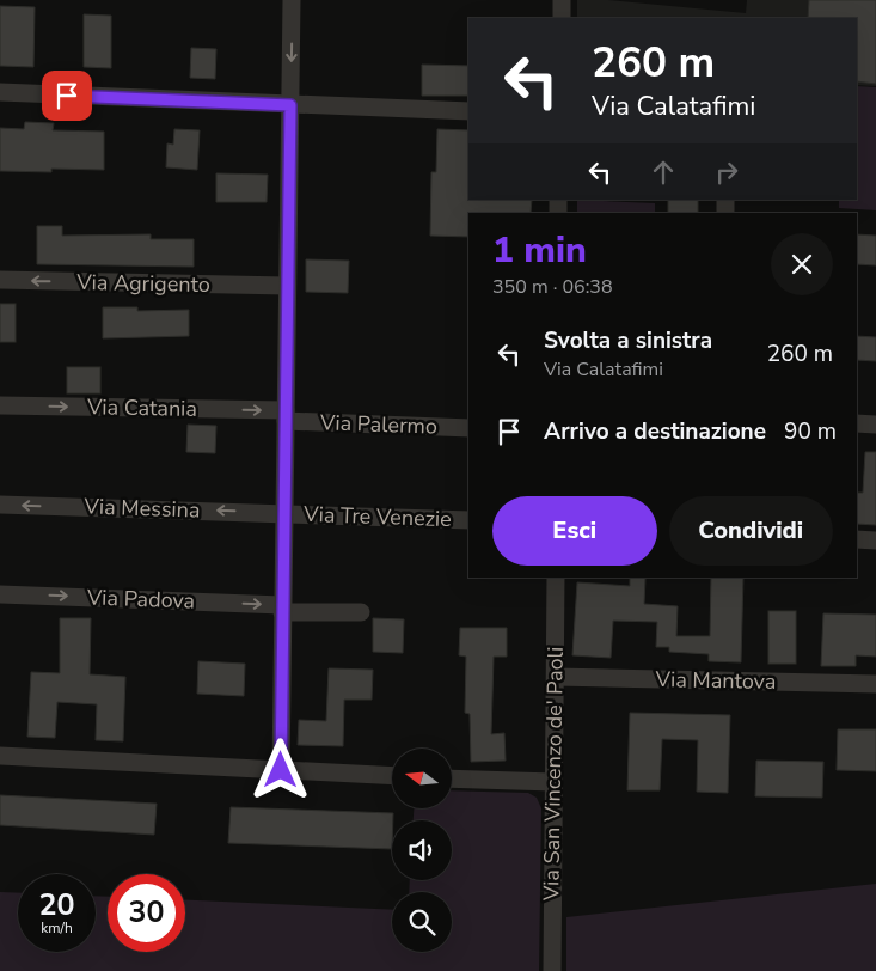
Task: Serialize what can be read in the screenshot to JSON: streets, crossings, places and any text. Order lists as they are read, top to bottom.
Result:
{
  "streets": {
    "street": [
      "Via Agrigento",
      "Via Catania",
      "Via Palermo",
      "Via Messina",
      "Via Tre Venezie",
      "Via Padova",
      "Via Mantova",
      "Via San Vincenzo de' Paoli"
    ]
  },
  "crossings": [
    ["Via Catania", "Via Palermo"],
    ["Via Messina", "Via Tre Venezie"],
    ["Via Mantova", "Via San Vincenzo de' Paoli"]
  ],
  "one_way": [
    "Via Agrigento",
    "Via Catania",
    "Via Messina",
    "Via Padova"
  ],
  "north": "left",
  "page": {
    "turn": ["260 m", "Via Calatafimi"],
    "heading": ["1 min", "350 m · 06:38"],
    "list": [
      {
        "name": "Svolta a sinistra",
        "note": "Via Calatafimi",
        "value": "260 m"
      },
      {
        "name": "Arrivo a destinazione",
        "value": "90 m"
      }
    ],
    "buttons": ["Esci", "Condividi"],
    "speed": "20 km/h",
    "limit": "30"
  }
}
